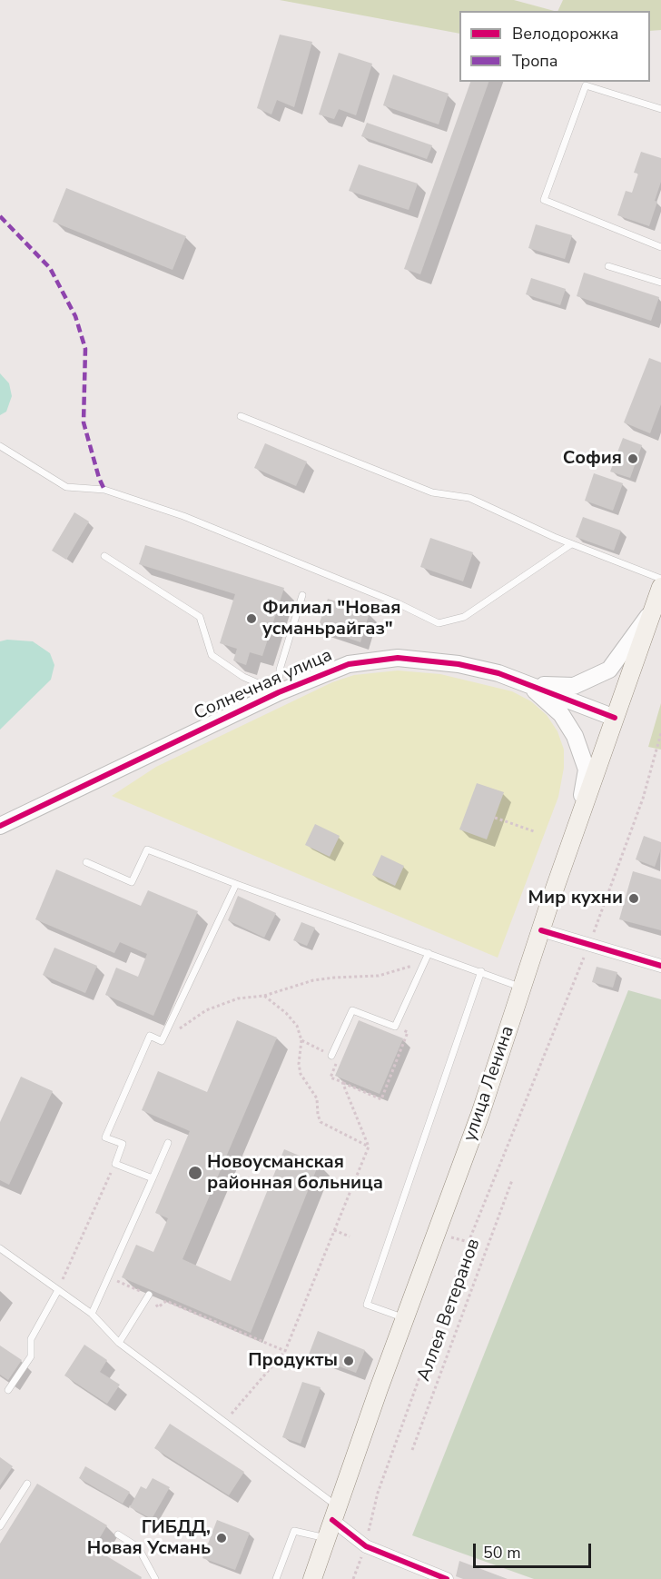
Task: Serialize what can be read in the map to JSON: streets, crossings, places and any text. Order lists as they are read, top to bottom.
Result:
{
  "streets": {
    "main road": ["улица Ленина"],
    "street": ["Солнечная улица"],
    "path": ["Аллея Ветеранов"]
  },
  "crossings": [
    ["Солнечная улица", "улица Ленина"]
  ],
  "places": [
    "София",
    "Филиал \"Новая усманьрайгаз\"",
    "Мир кухни",
    "Новоусманская районная больница",
    "Продукты",
    "ГИБДД, Новая Усмань"
  ],
  "legend": ["Велодорожка", "Тропа"],
  "scale_bar": "50 m"
}
